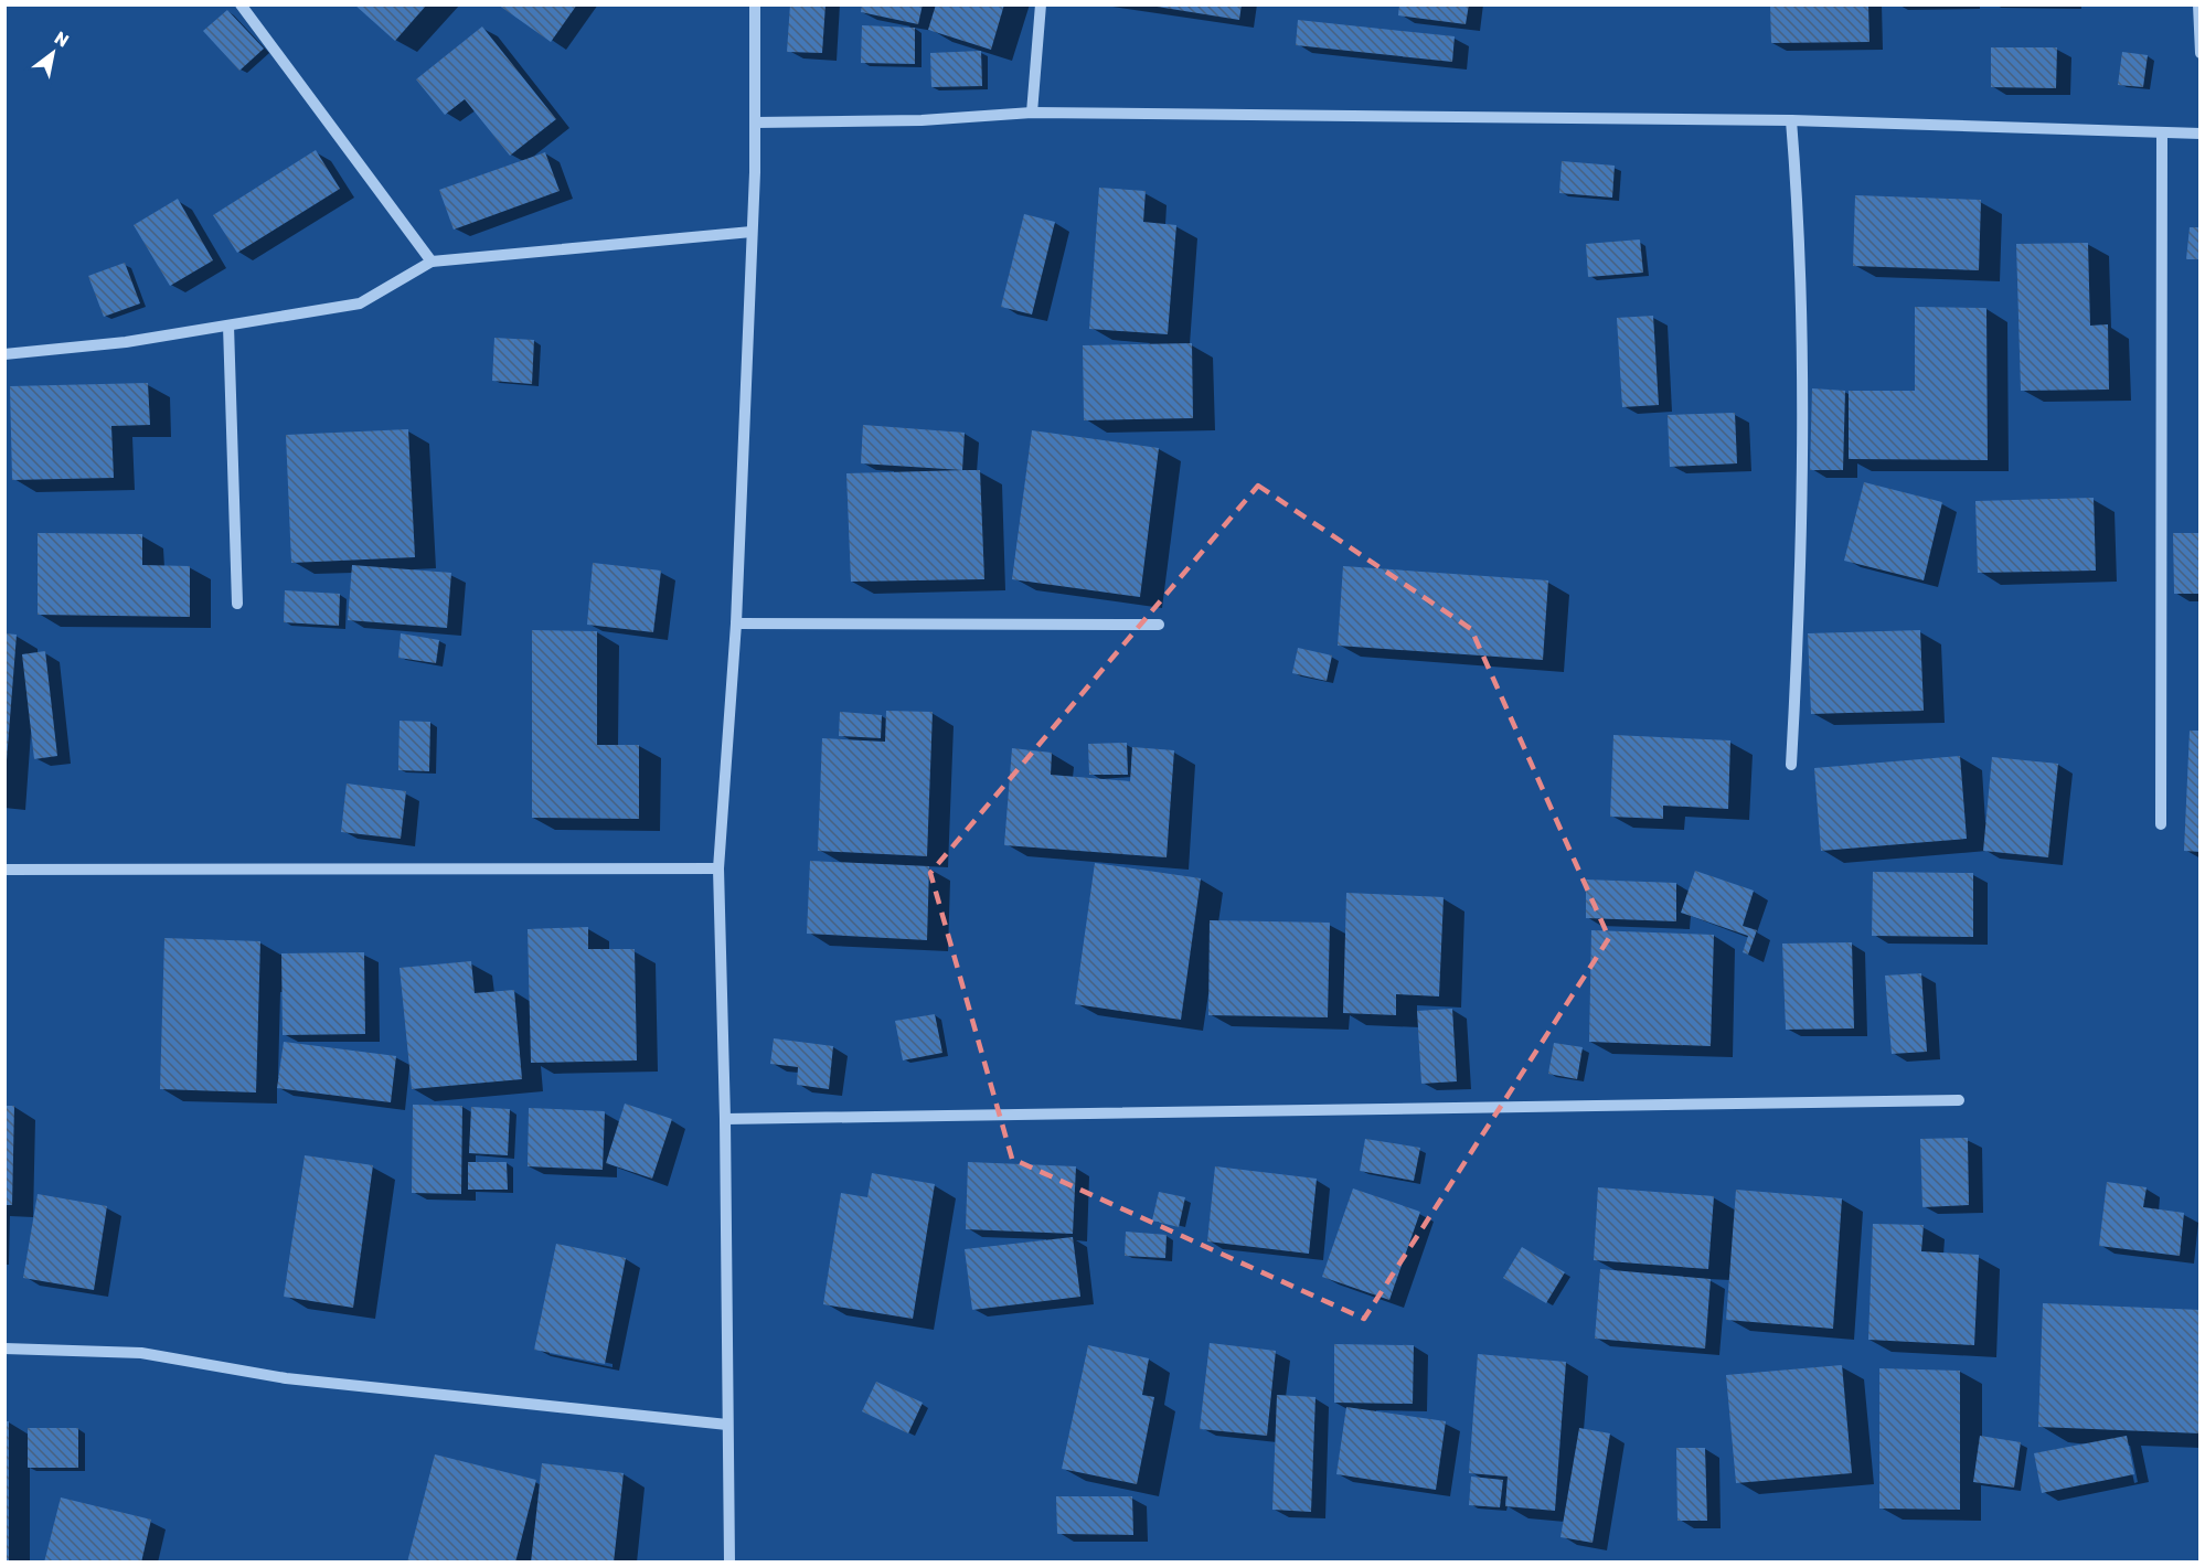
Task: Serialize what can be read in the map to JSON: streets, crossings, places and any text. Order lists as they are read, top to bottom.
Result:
{
  "north": "top right"
}
